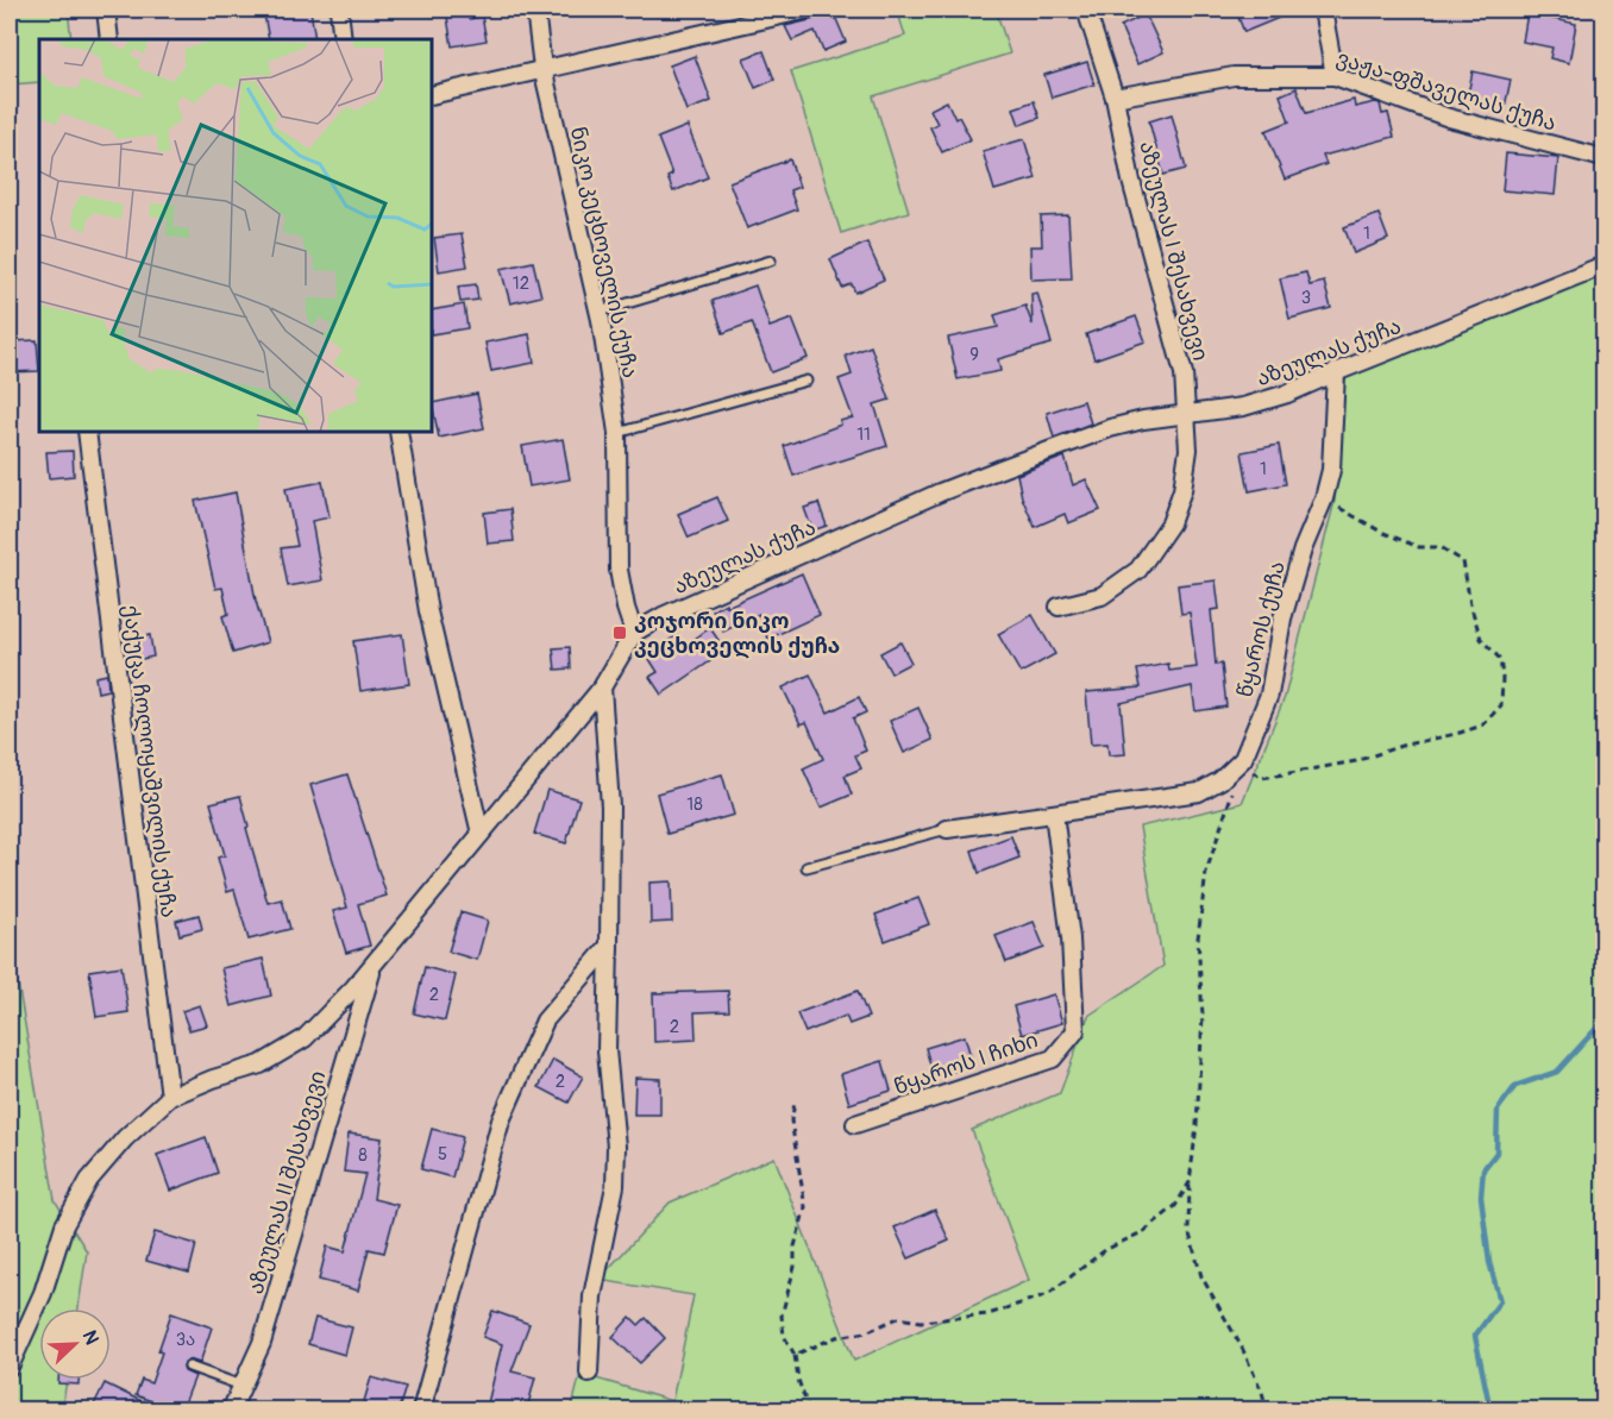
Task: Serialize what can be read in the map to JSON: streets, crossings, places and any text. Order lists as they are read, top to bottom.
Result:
{
  "streets": {
    "street": [
      "ვაჟა-ფშაველას ქუჩა",
      "აზეულას I შესახვევი",
      "ნიკო კეცხოველის ქუჩა",
      "აზეულას ქუჩა",
      "წყაროს ქუჩა",
      "ქაქუცა ჩოლოყაშვილის ქუჩა",
      "წყაროს I ჩიხი",
      "აზეულას II შესახვევი"
    ]
  },
  "crossings": [
    ["ვაჟა-ფშაველას ქუჩა", "აზეულას I შესახვევი"],
    ["აზეულას I შესახვევი", "აზეულას ქუჩა"],
    ["ნიკო კეცხოველის ქუჩა", "აზეულას ქუჩა"],
    ["აზეულას ქუჩა", "წყაროს ქუჩა"],
    ["აზეულას ქუჩა", "ქაქუცა ჩოლოყაშვილის ქუჩა"],
    ["აზეულას ქუჩა", "აზეულას II შესახვევი"],
    ["წყაროს ქუჩა", "წყაროს I ჩიხი"]
  ],
  "places": {
    "transit": ["კოჯორი ნიკო კეცხოველის ქუჩა"]
  },
  "house_numbers": [
    "1",
    "12",
    "3",
    "9",
    "11",
    "1",
    "18",
    "2",
    "2",
    "2",
    "5",
    "8",
    "3ა"
  ],
  "north": "top right"
}
